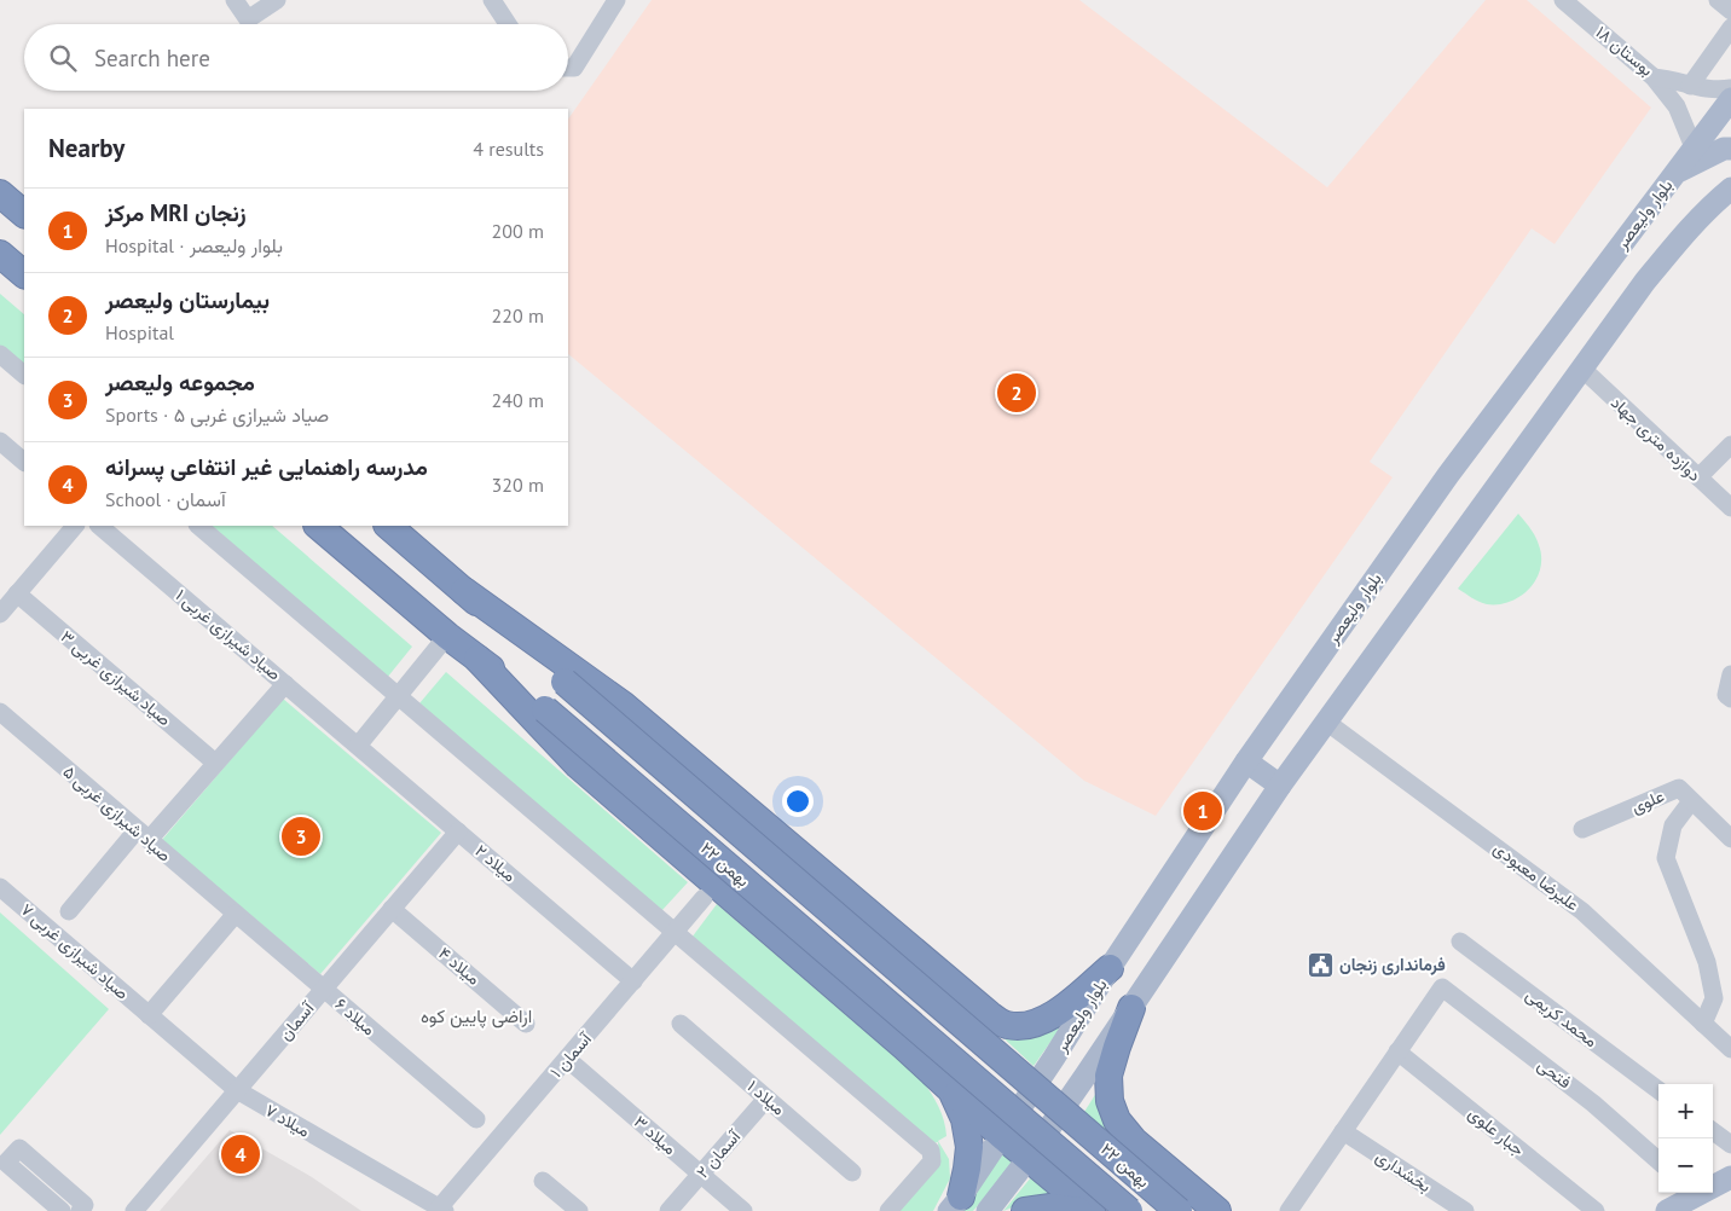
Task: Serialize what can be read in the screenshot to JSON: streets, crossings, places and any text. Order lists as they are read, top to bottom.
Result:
{
  "streets": {
    "highway": ["۲۲ بهمن"],
    "main road": ["بلوار ولیعصر"],
    "street": [
      "بوستان ۱۸",
      "دوازده متری جهاد",
      "صیاد شیرازی غربی ۱",
      "صیاد شیرازی غربی ۳",
      "علوی",
      "صیاد شیرازی غربی ۵",
      "میلاد ۲",
      "علیرضا معبودی",
      "صیاد شیرازی غربی ۷",
      "میلاد ۴",
      "میلاد ۶",
      "محمد کریمی",
      "آسمان",
      "آسمان ۱",
      "فتحی",
      "میلاد ۱",
      "میلاد ۷",
      "جبار علوی",
      "میلاد ۳",
      "آسمان ۲",
      "بخشداری"
    ]
  },
  "crossings": [
    ["صیاد شیرازی غربی ۱", "میلاد ۲"],
    ["صیاد شیرازی غربی ۵", "میلاد ۶"],
    ["میلاد ۲", "آسمان"],
    ["میلاد ۲", "آسمان ۱"],
    ["صیاد شیرازی غربی ۷", "میلاد ۷"],
    ["میلاد ۴", "آسمان"],
    ["میلاد ۶", "آسمان"],
    ["آسمان", "میلاد ۷"],
    ["آسمان ۱", "میلاد ۷"],
    ["آسمان ۱", "میلاد ۳"],
    ["فتحی", "جبار علوی"],
    ["میلاد ۱", "آسمان ۲"],
    ["میلاد ۳", "آسمان ۲"]
  ],
  "districts": ["اراضی پایین کوه"],
  "places": {
    "public building": ["فرمانداری زنجان"]
  },
  "page": {
    "search": "Search here",
    "heading": ["Nearby", "4 results"],
    "list": [
      {
        "mark": "1",
        "name": "مرکز MRI زنجان",
        "note": "Hospital · بلوار ولیعصر",
        "value": "200 m"
      },
      {
        "mark": "2",
        "name": "بیمارستان ولیعصر",
        "note": "Hospital",
        "value": "220 m"
      },
      {
        "mark": "3",
        "name": "مجموعه ولیعصر",
        "note": "Sports · صیاد شیرازی غربی ۵",
        "value": "240 m"
      },
      {
        "mark": "4",
        "name": "مدرسه راهنمایی غیر انتفاعی پسرانه",
        "note": "School · آسمان",
        "value": "320 m"
      }
    ],
    "pins": [
      "2",
      "1",
      "3",
      "4"
    ],
    "map_buttons": ["+", "−"]
  }
}
